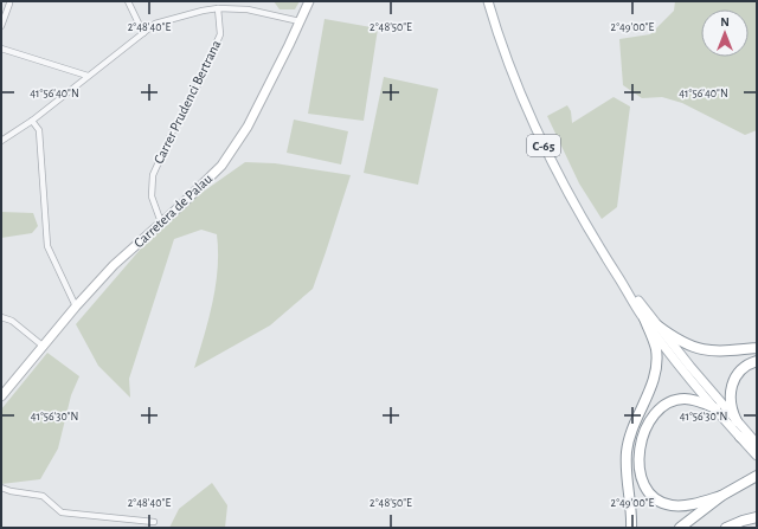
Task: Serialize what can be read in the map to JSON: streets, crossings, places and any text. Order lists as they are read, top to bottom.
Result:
{
  "streets": {
    "main road": ["C-65", "Carretera de Palau"],
    "street": ["Carrer Prudenci Bertrana"]
  },
  "crossings": [
    ["Carrer Prudenci Bertrana", "Carretera de Palau"]
  ],
  "north": "top",
  "coordinates": [
    "2°48'40\"E",
    "2°48'50\"E",
    "2°49'00\"E",
    "41°56'40\"N",
    "41°56'30\"N"
  ]
}
